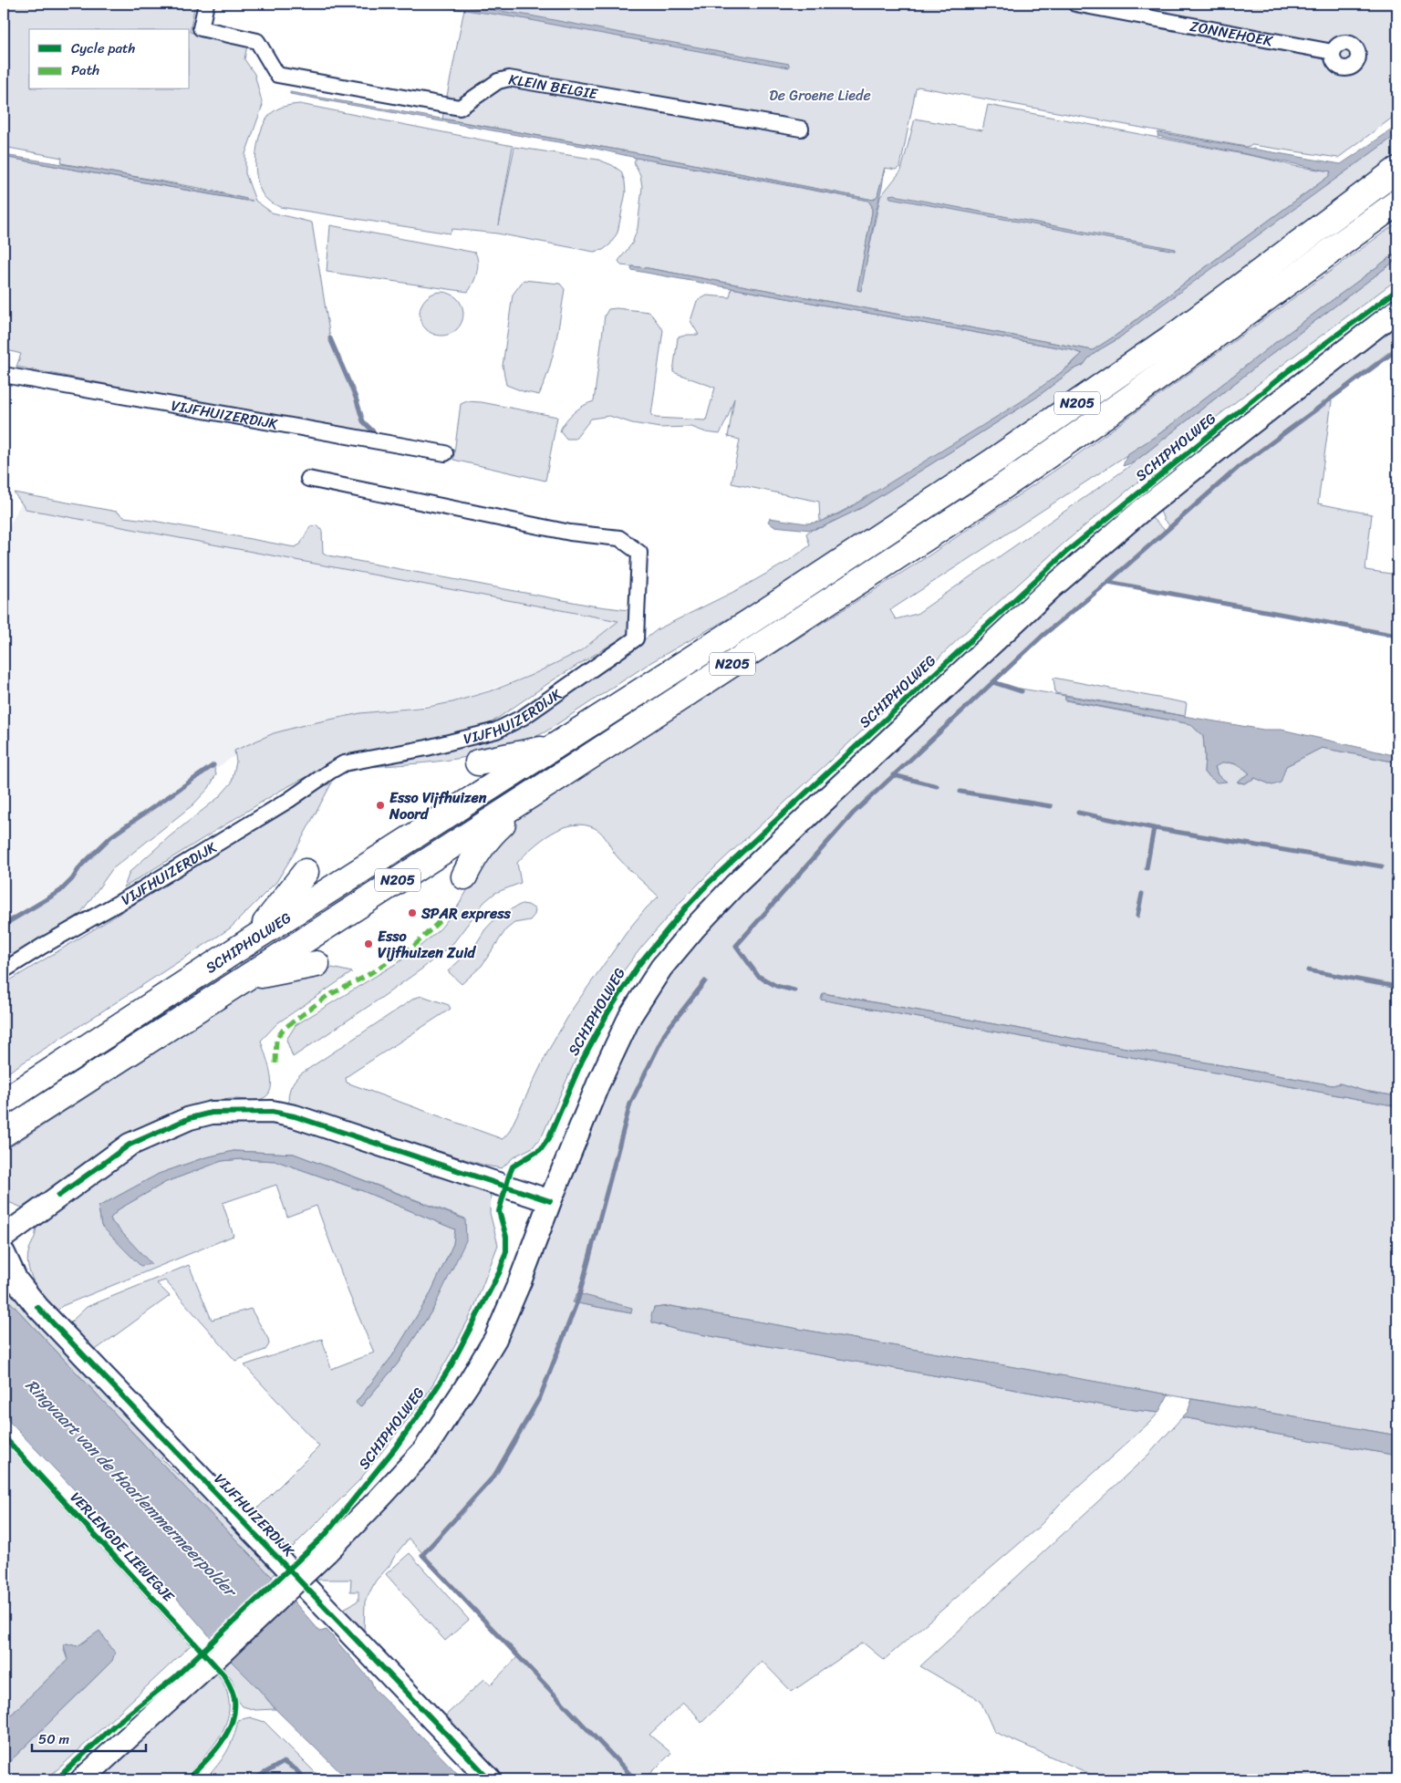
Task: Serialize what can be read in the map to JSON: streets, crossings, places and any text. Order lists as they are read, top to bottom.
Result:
{
  "streets": {
    "highway": ["N205", "SCHIPHOLWEG"],
    "main road": ["VIJFHUIZERDIJK"],
    "street": ["ZONNEHOEK", "KLEIN BELGIE"],
    "cycle path": ["VERLENGDE LIEWEGJE"]
  },
  "water": ["Ringvaart van de Haarlemmermeerpolder"],
  "parks": ["De Groene Liede"],
  "places": ["Esso Vijfhuizen Noord", "SPAR express", "Esso Vijfhuizen Zuid"],
  "legend": ["Cycle path", "Path"],
  "scale_bar": "50 m"
}
